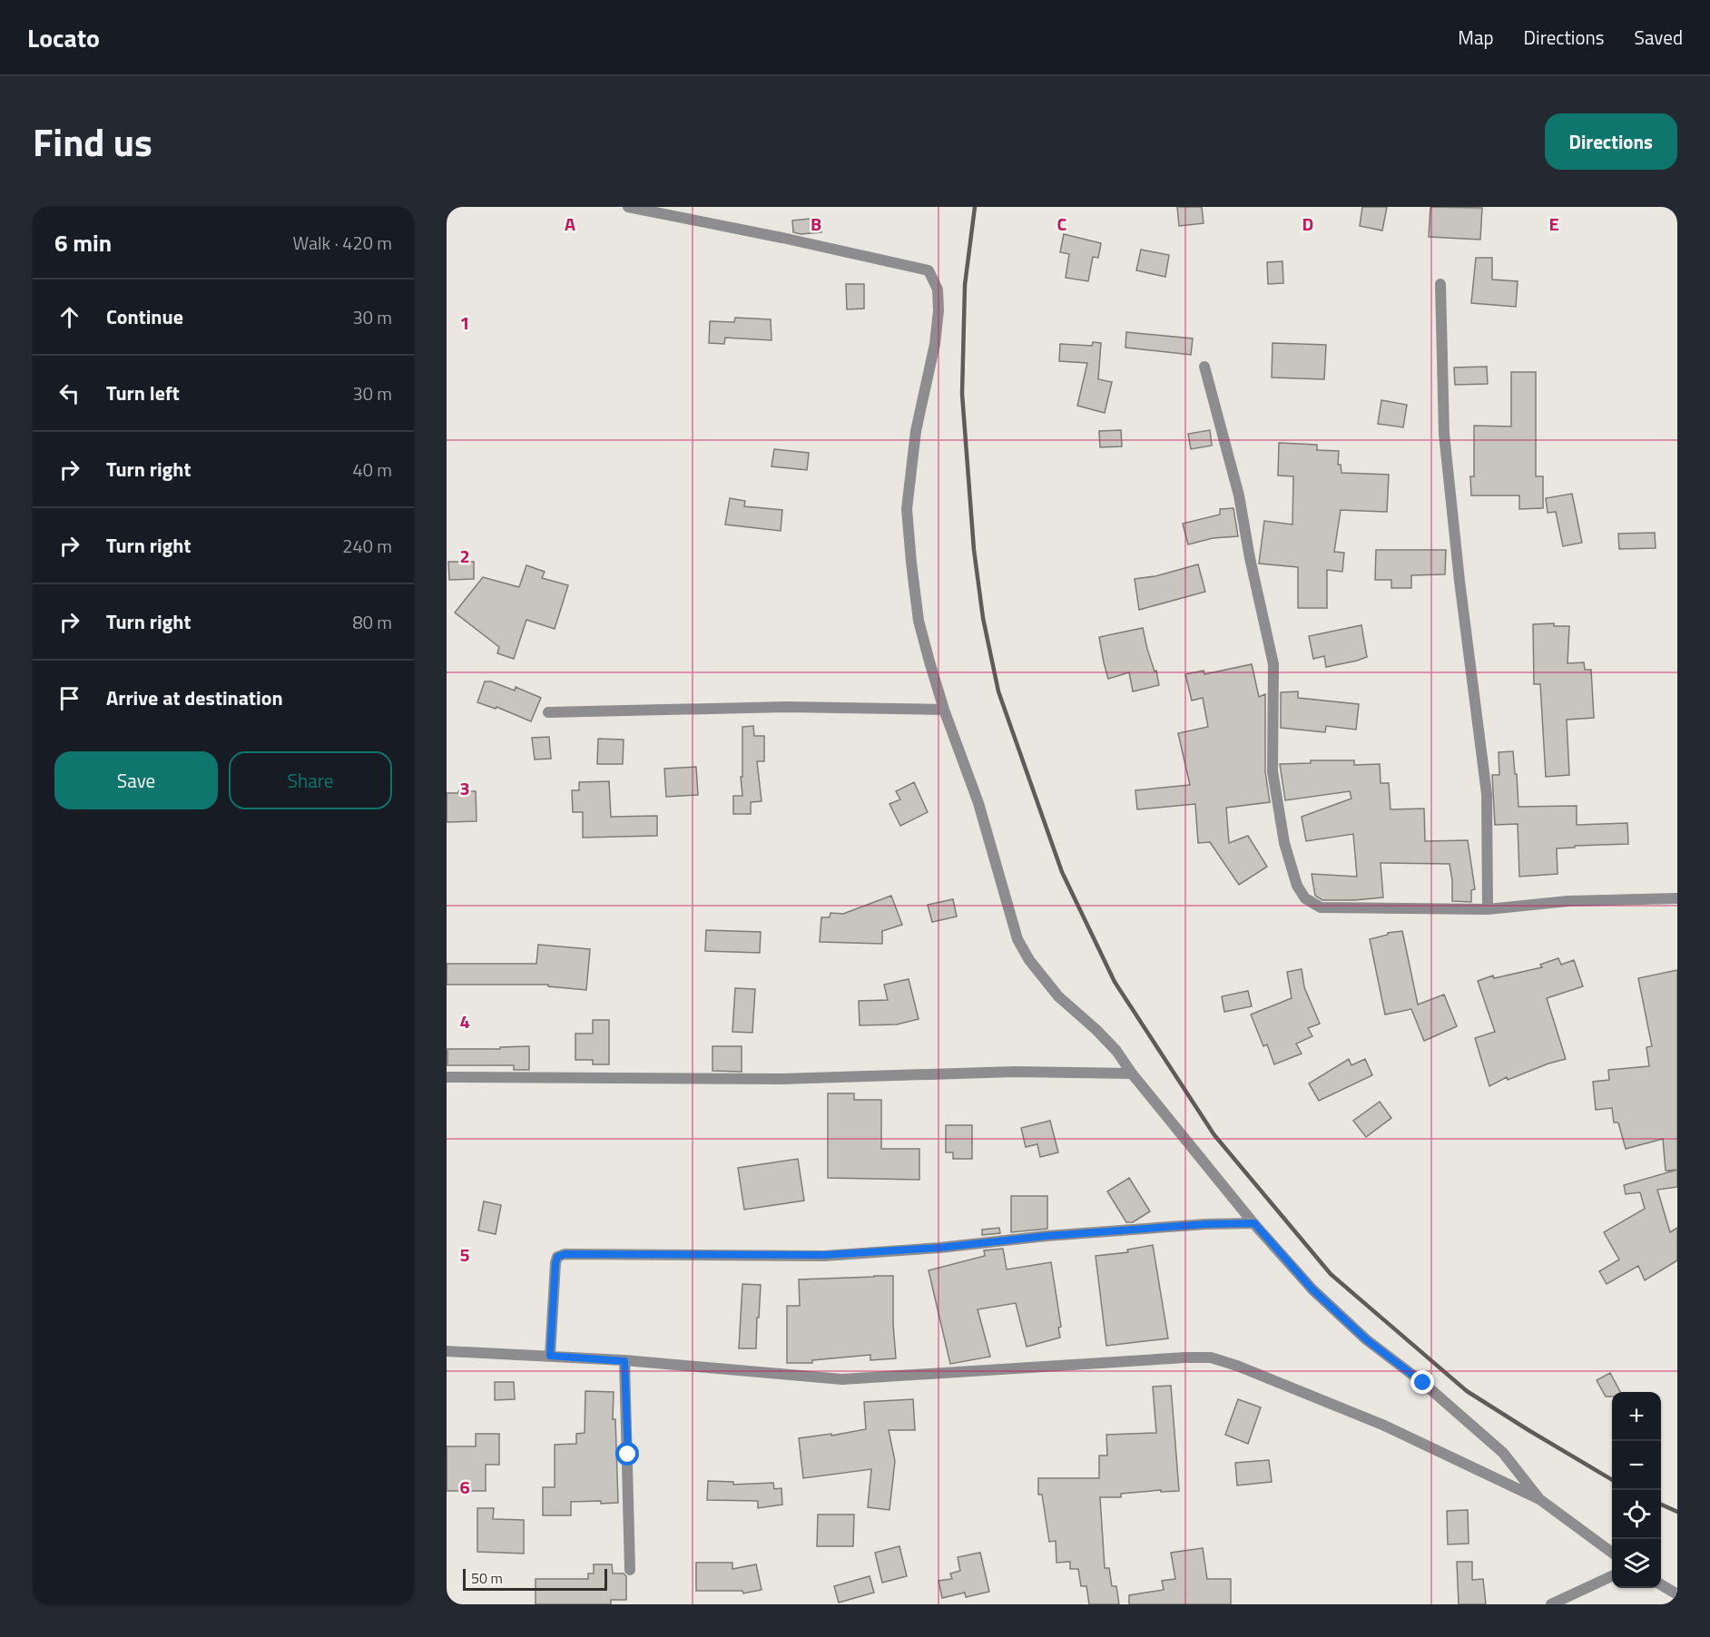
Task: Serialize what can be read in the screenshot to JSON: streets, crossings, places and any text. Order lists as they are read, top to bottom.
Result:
{
  "scale_bar": "50 m",
  "page": {
    "header": "Locato",
    "nav": ["Map", "Directions", "Saved"],
    "title": "Find us",
    "buttons": [
      "Directions",
      ["Save", "Share"]
    ],
    "heading": ["6 min", "Walk · 420 m"],
    "list": [
      ["Continue", "30 m"],
      ["Turn left", "30 m"],
      ["Turn right", "40 m"],
      ["Turn right", "240 m"],
      ["Turn right", "80 m"],
      "Arrive at destination"
    ],
    "map_buttons": ["+", "−"],
    "scale": "50 m"
  },
  "grid": {
    "columns": [
      "A",
      "B",
      "C",
      "D",
      "E"
    ],
    "rows": [
      "1",
      "2",
      "3",
      "4",
      "5",
      "6"
    ]
  }
}
